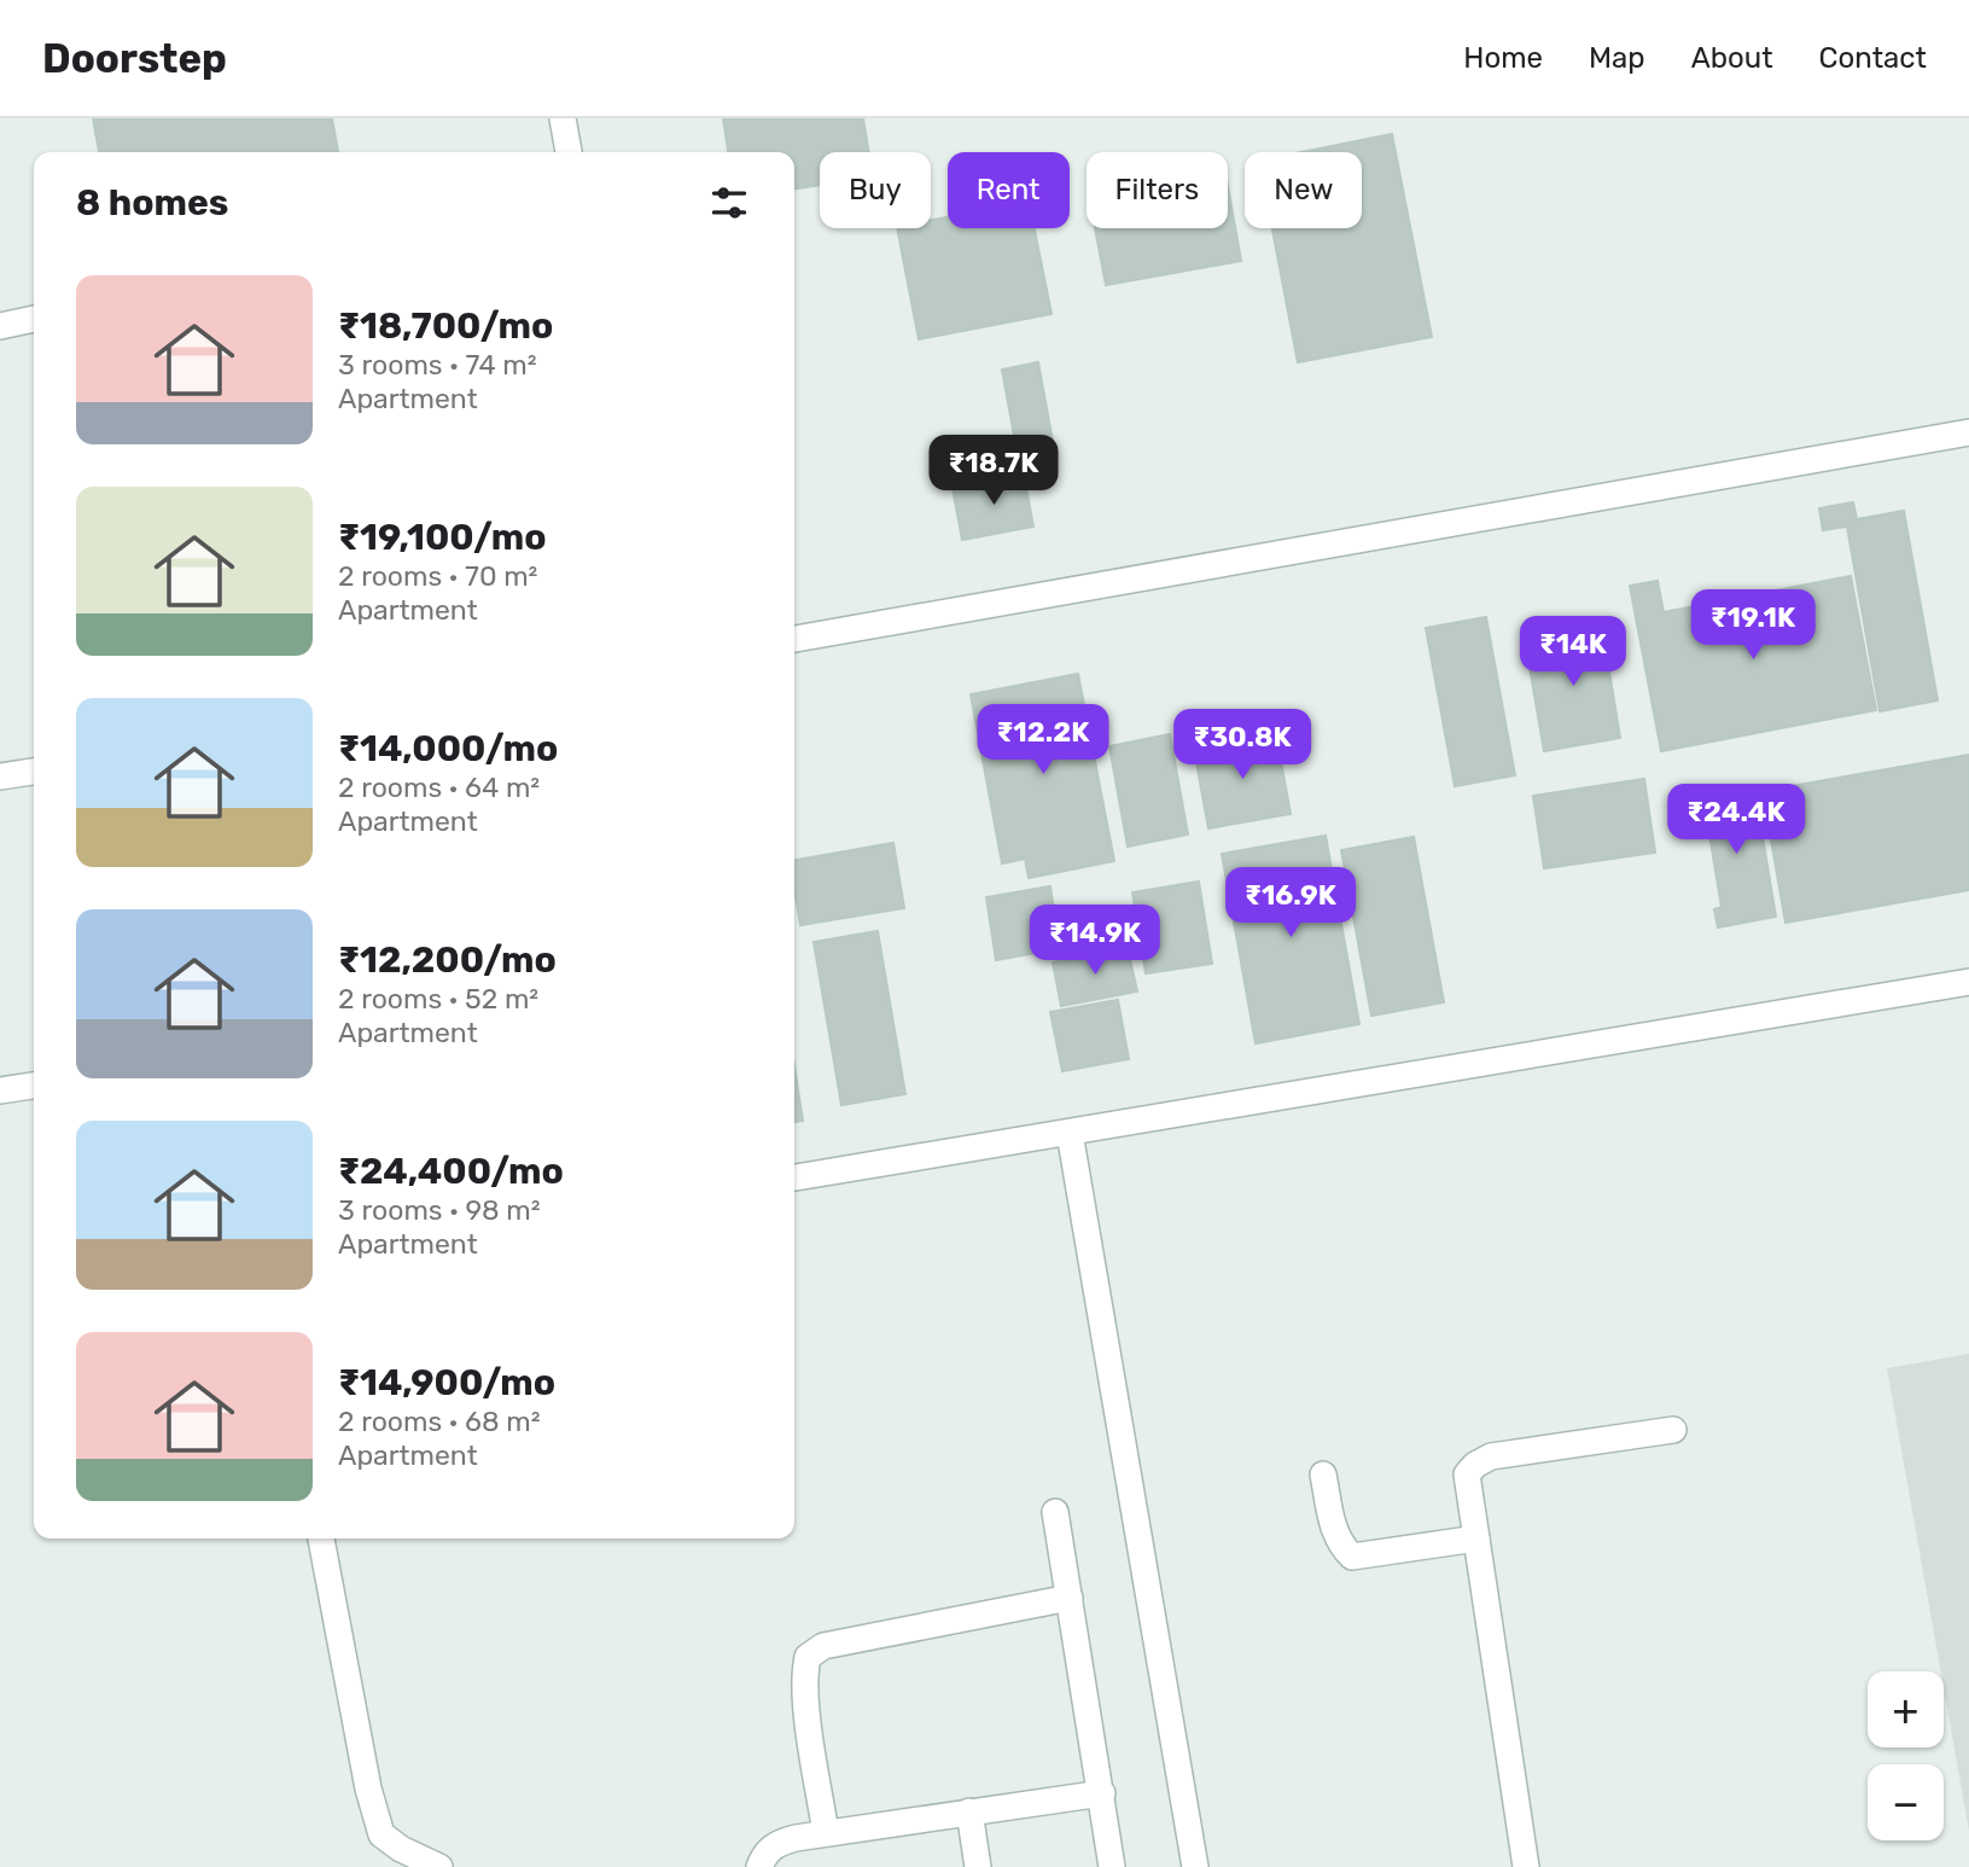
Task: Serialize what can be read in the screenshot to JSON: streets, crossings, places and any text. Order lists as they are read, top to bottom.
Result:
{
  "page": {
    "header": "Doorstep",
    "nav": [
      "Home",
      "Map",
      "About",
      "Contact"
    ],
    "chip": [
      "Buy",
      "Rent",
      "Filters",
      "New"
    ],
    "heading": "8 homes",
    "list": [
      {
        "name": "₹18,700/mo",
        "note": "3 rooms · 74 m² · Apartment"
      },
      {
        "name": "₹19,100/mo",
        "note": "2 rooms · 70 m² · Apartment"
      },
      {
        "name": "₹14,000/mo",
        "note": "2 rooms · 64 m² · Apartment"
      },
      {
        "name": "₹12,200/mo",
        "note": "2 rooms · 52 m² · Apartment"
      },
      {
        "name": "₹24,400/mo",
        "note": "3 rooms · 98 m² · Apartment"
      },
      {
        "name": "₹14,900/mo",
        "note": "2 rooms · 68 m² · Apartment"
      }
    ],
    "price": [
      "₹18.7K",
      "₹19.1K",
      "₹14K",
      "₹12.2K",
      "₹30.8K",
      "₹24.4K",
      "₹16.9K",
      "₹14.9K"
    ],
    "map_buttons": ["+", "−"]
  }
}
